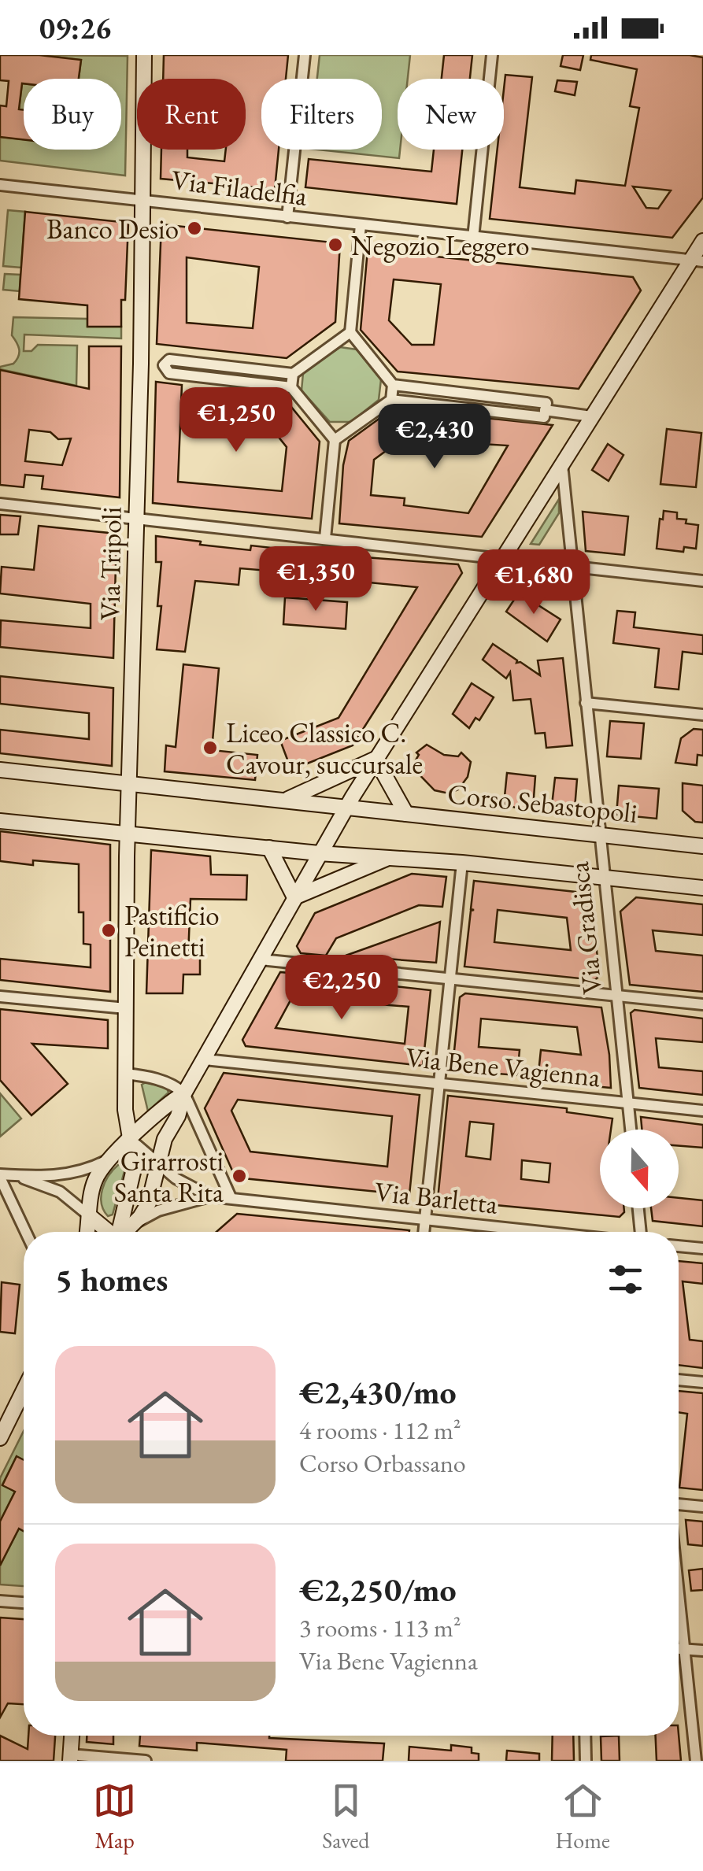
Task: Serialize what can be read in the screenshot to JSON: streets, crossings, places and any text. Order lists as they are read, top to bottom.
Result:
{
  "streets": {
    "street": [
      "Via Filadelfia",
      "Via Tripoli",
      "Corso Sebastopoli",
      "Via Gradisca",
      "Via Bene Vagienna",
      "Via Barletta"
    ]
  },
  "crossings": [
    ["Via Filadelfia", "Via Tripoli"],
    ["Via Tripoli", "Corso Sebastopoli"],
    ["Corso Sebastopoli", "Via Gradisca"],
    ["Via Gradisca", "Via Bene Vagienna"]
  ],
  "places": [
    "Banco Desio",
    "Negozio Leggero",
    "Liceo Classico C. Cavour, succursale",
    "Pastificio Peinetti",
    "Girarrosti Santa Rita"
  ],
  "north": "bottom",
  "page": {
    "status": "09:26",
    "chip": [
      "Buy",
      "Rent",
      "Filters",
      "New"
    ],
    "price": [
      "€1,250",
      "€2,430",
      "€1,350",
      "€1,680",
      "€2,250"
    ],
    "heading": "5 homes",
    "list": [
      {
        "name": "€2,430/mo",
        "note": "4 rooms · 112 m² · Corso Orbassano"
      },
      {
        "name": "€2,250/mo",
        "note": "3 rooms · 113 m² · Via Bene Vagienna"
      }
    ],
    "tabs": ["Map", "Saved", "Home"]
  }
}
